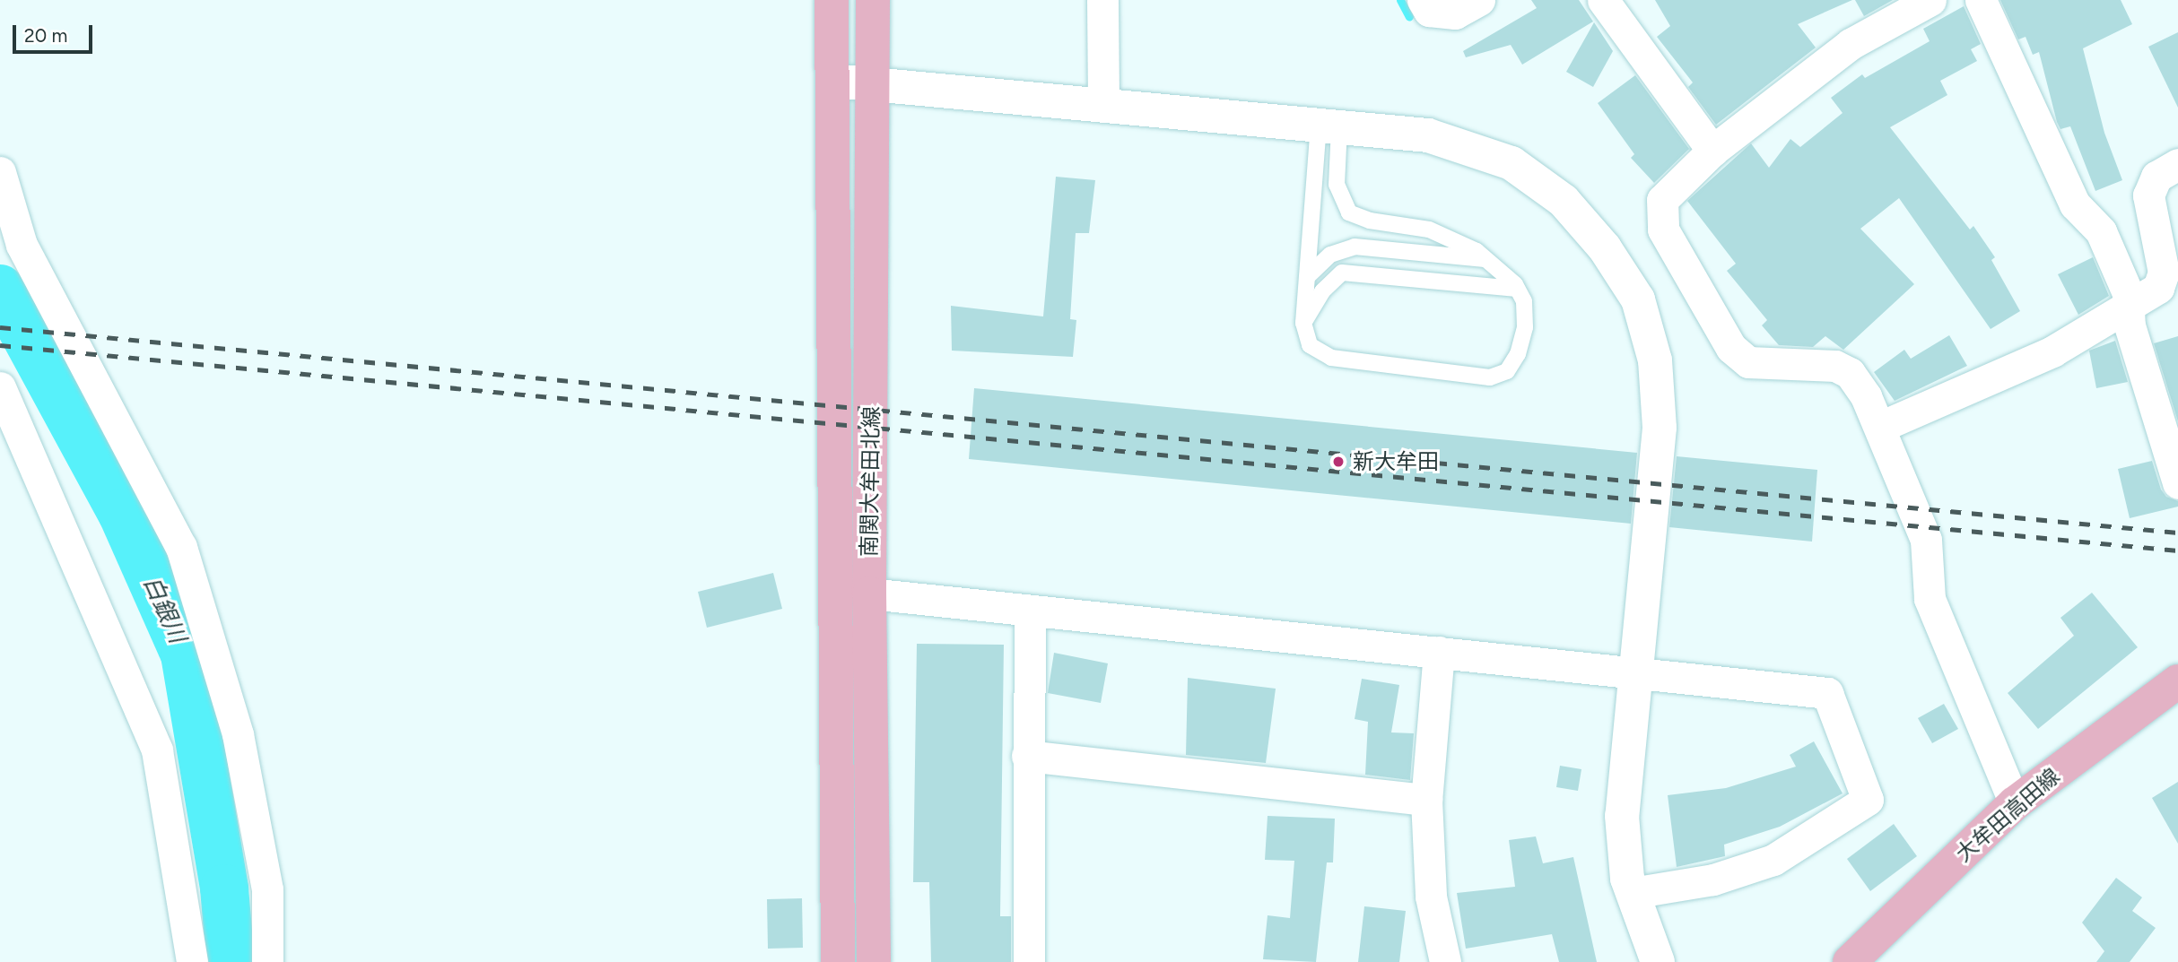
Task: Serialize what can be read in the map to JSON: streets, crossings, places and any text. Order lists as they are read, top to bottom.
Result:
{
  "streets": {
    "main road": ["南関大牟田北線", "大牟田高田線"]
  },
  "water": ["白銀川"],
  "places": ["新大牟田"],
  "scale_bar": "20 m"
}
